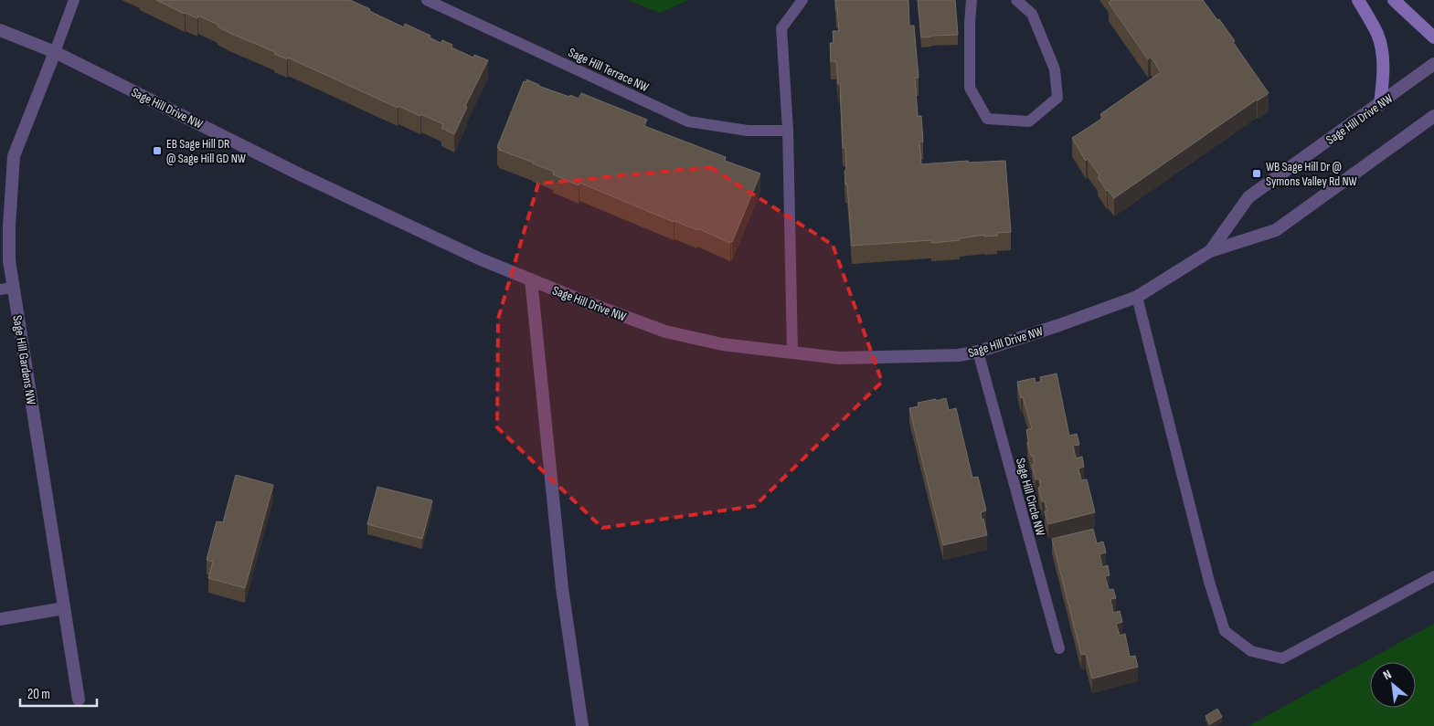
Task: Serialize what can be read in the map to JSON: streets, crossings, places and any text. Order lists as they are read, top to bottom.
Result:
{
  "streets": {
    "street": ["Sage Hill Drive NW", "Sage Hill Gardens NW"],
    "lane": ["Sage Hill Terrace NW", "Sage Hill Circle NW"]
  },
  "crossings": [
    ["Sage Hill Drive NW", "Sage Hill Gardens NW"],
    ["Sage Hill Drive NW", "Sage Hill Circle NW"]
  ],
  "places": {
    "transit": ["EB Sage Hill DR @ Sage Hill GD NW", "WB Sage Hill Dr @ Symons Valley Rd NW"]
  },
  "scale_bar": "20 m",
  "north": "top left"
}
